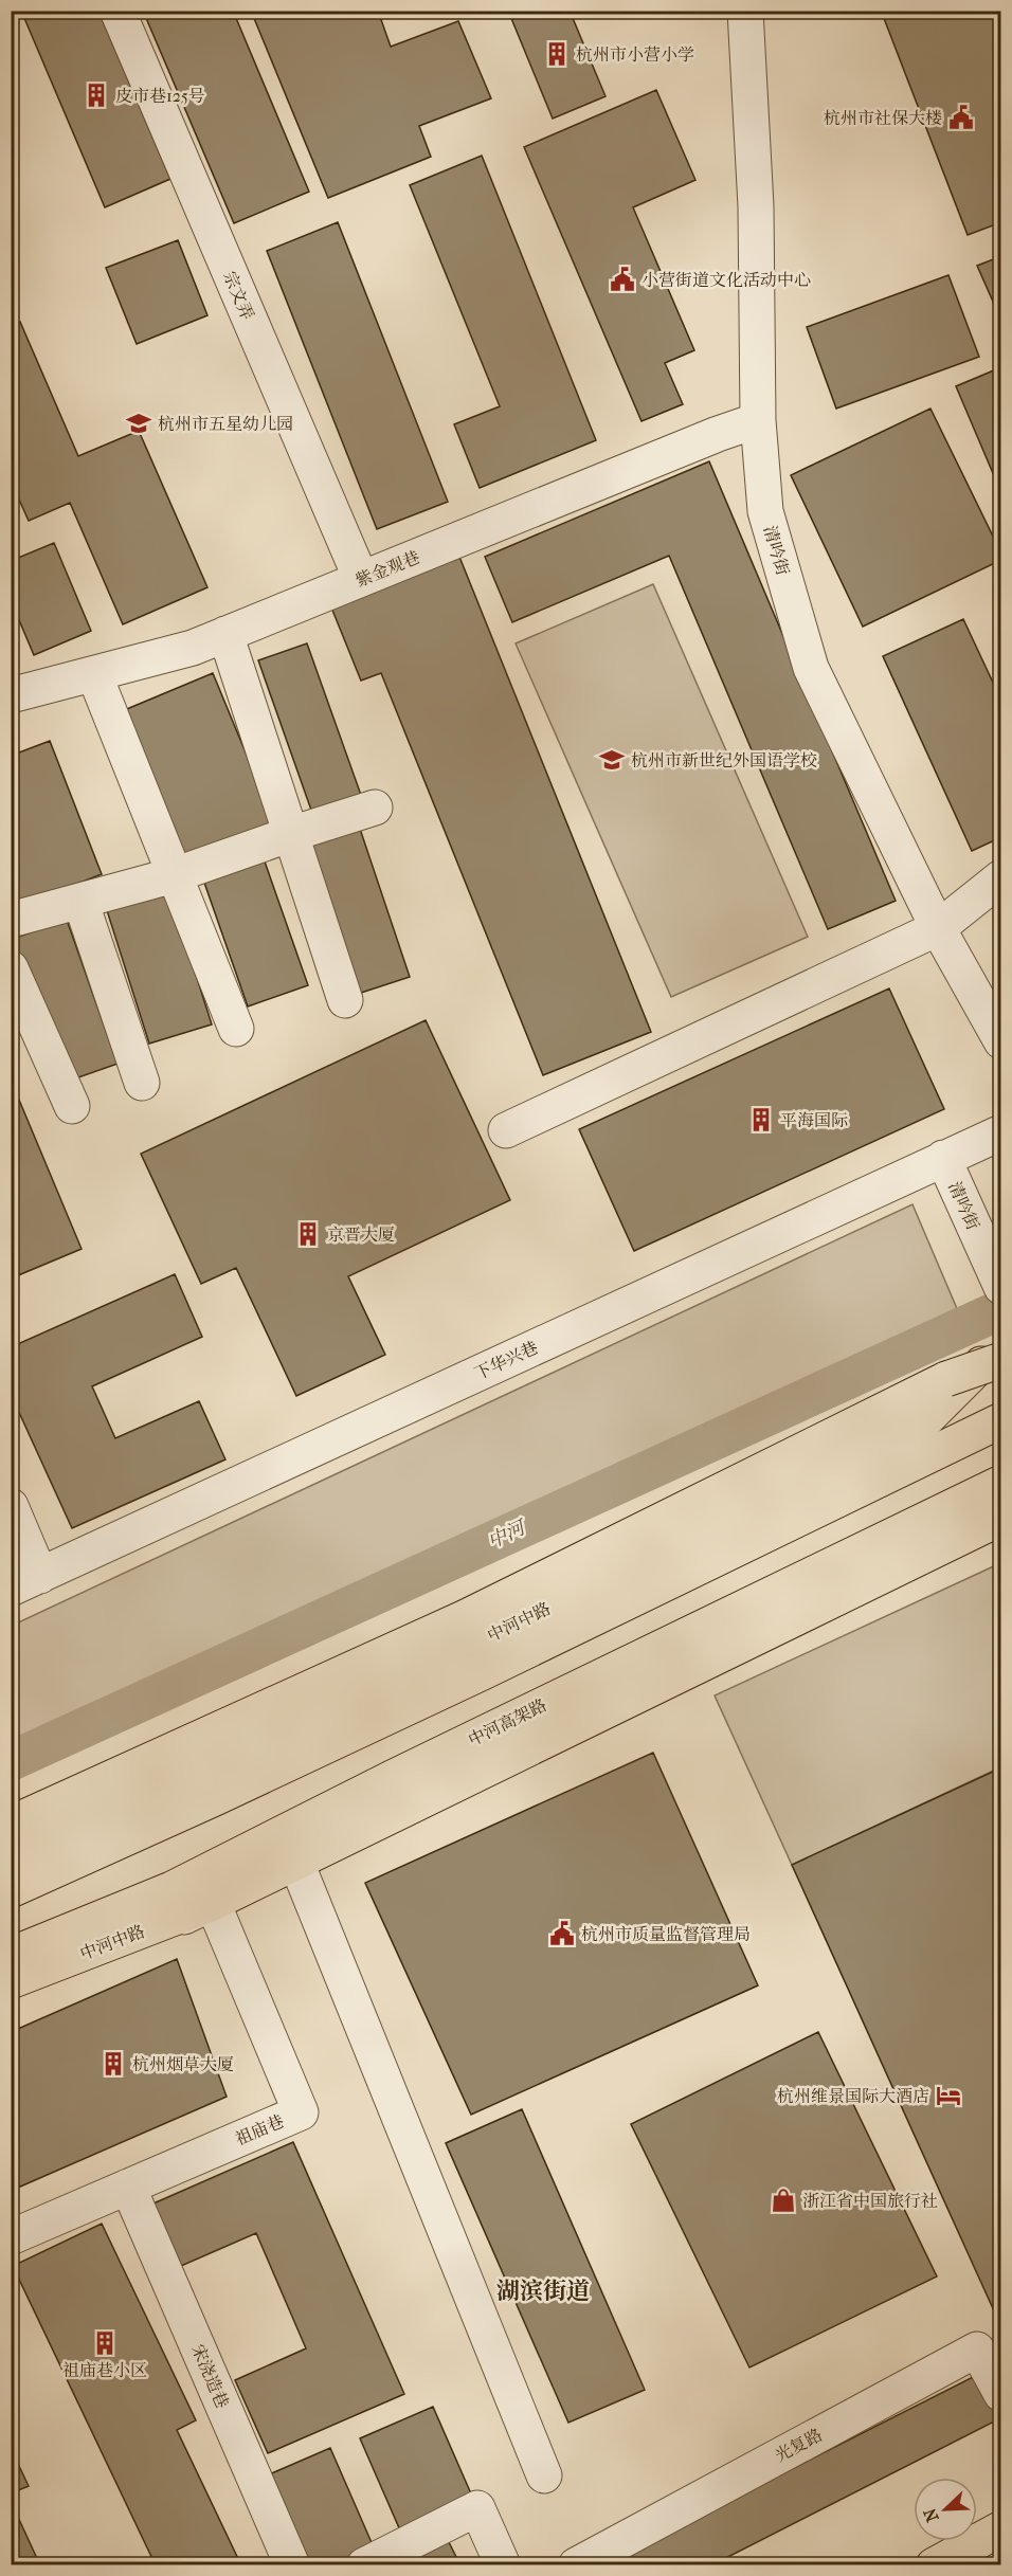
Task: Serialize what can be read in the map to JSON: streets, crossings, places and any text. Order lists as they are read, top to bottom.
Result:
{
  "streets": {
    "main road": ["中河中路", "中河高架路"],
    "street": [
      "宗文弄",
      "清吟街",
      "紫金观巷",
      "下华兴巷",
      "祖庙巷",
      "宋浇造巷",
      "光复路"
    ]
  },
  "crossings": [
    ["宗文弄", "紫金观巷"],
    ["清吟街", "紫金观巷"],
    ["清吟街", "下华兴巷"],
    ["中河中路", "祖庙巷"],
    ["祖庙巷", "宋浇造巷"]
  ],
  "districts": ["湖滨街道"],
  "water": ["中河"],
  "places": {
    "building": [
      "杭州市小营小学",
      "皮市巷125号",
      "平海国际",
      "京晋大厦",
      "杭州烟草大厦",
      "祖庙巷小区"
    ],
    "public building": ["杭州市社保大楼", "小营街道文化活动中心", "杭州市质量监督管理局"],
    "school or university": ["杭州市五星幼儿园", "杭州市新世纪外国语学校"],
    "hotel": ["杭州维景国际大酒店"],
    "shop": ["浙江省中国旅行社"]
  },
  "north": "bottom left"
}
